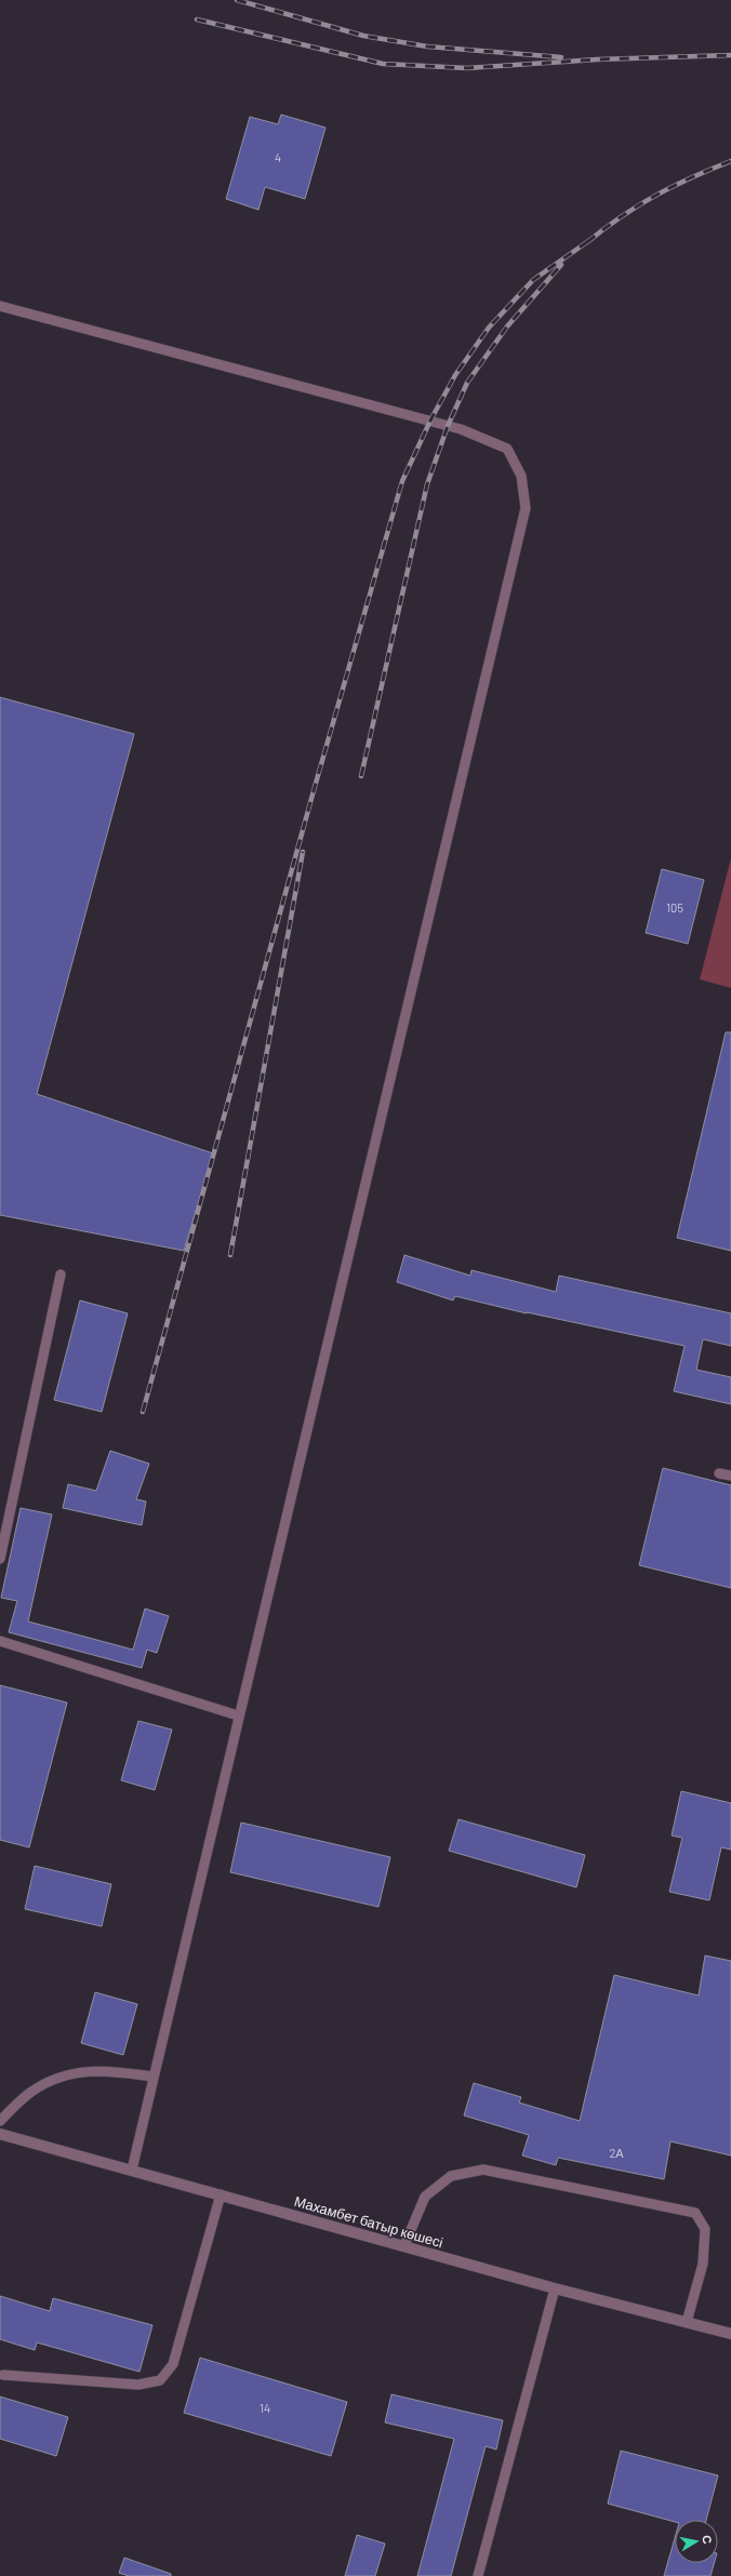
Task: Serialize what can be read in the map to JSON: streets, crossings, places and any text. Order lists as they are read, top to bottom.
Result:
{
  "streets": {
    "street": ["Махамбет батыр көшесі"]
  },
  "house_numbers": [
    "4",
    "105",
    "2А",
    "14"
  ],
  "north": "right"
}
